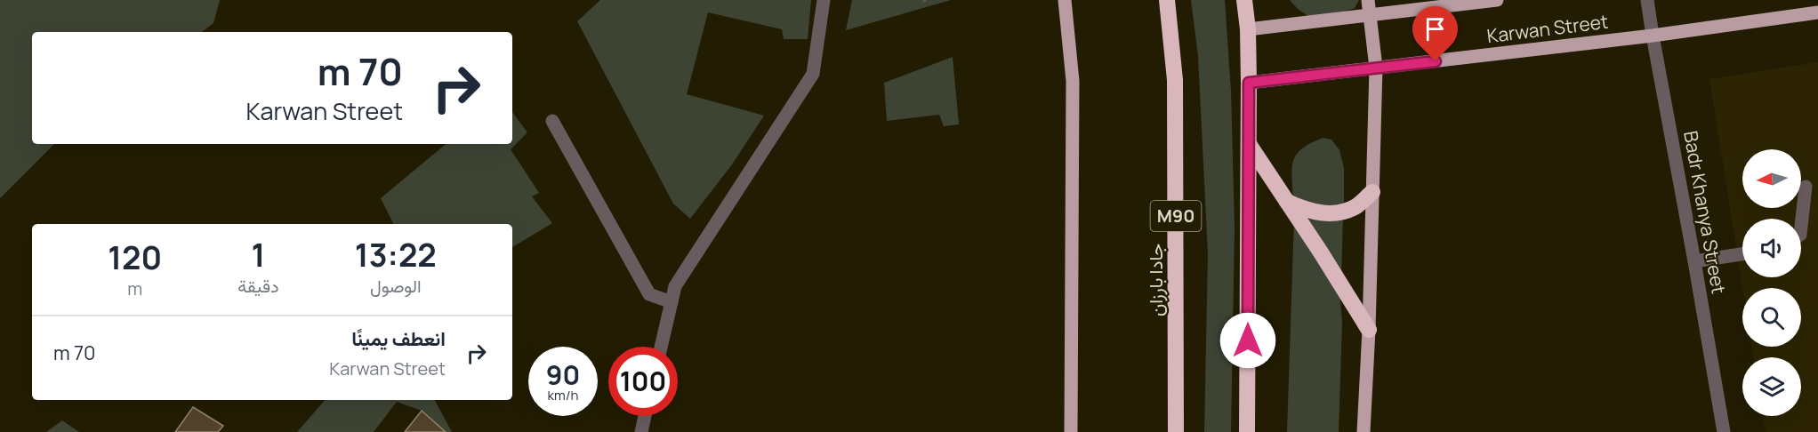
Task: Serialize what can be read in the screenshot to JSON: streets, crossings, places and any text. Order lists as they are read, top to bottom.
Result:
{
  "streets": {
    "highway": ["M90", "جادا بارزان"],
    "main road": ["Karwan Street"],
    "street": ["Badr Khanya Street"]
  },
  "crossings": [
    ["Karwan Street", "Badr Khanya Street"]
  ],
  "north": "left",
  "page": {
    "turn": ["70 m", "Karwan Street"],
    "eta": [
      "13:22",
      "الوصول",
      "1",
      "دقيقة",
      "120",
      "m"
    ],
    "list": [
      {
        "name": "انعطف يمينًا",
        "note": "Karwan Street",
        "value": "70 m"
      }
    ],
    "speed": "90 km/h",
    "limit": "100"
  }
}
